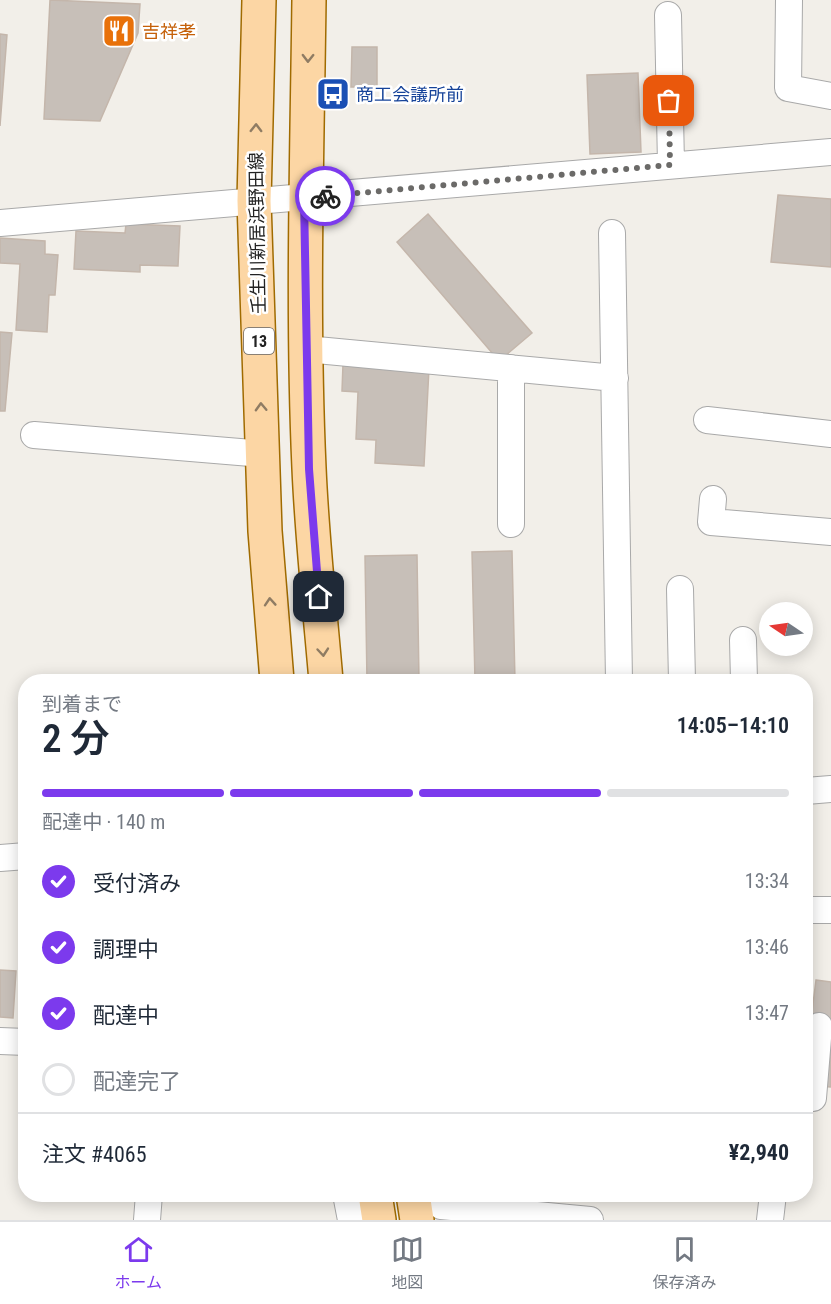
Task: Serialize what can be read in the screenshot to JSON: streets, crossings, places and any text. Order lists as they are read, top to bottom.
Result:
{
  "streets": {
    "main road": ["壬生川新居浜野田線", "13"]
  },
  "places": {
    "restaurant": ["吉祥孝"],
    "bus stop": ["商工会議所前"]
  },
  "north": "left",
  "page": {
    "heading": ["2 分", "到着まで", "14:05–14:10"],
    "panel": ["注文 #4065", "¥2,940"],
    "bar": "配達中 · 140 m",
    "list": [
      ["受付済み", "13:34"],
      ["調理中", "13:46"],
      ["配達中", "13:47"],
      "配達完了"
    ],
    "tabs": ["ホーム", "地図", "保存済み"]
  }
}
